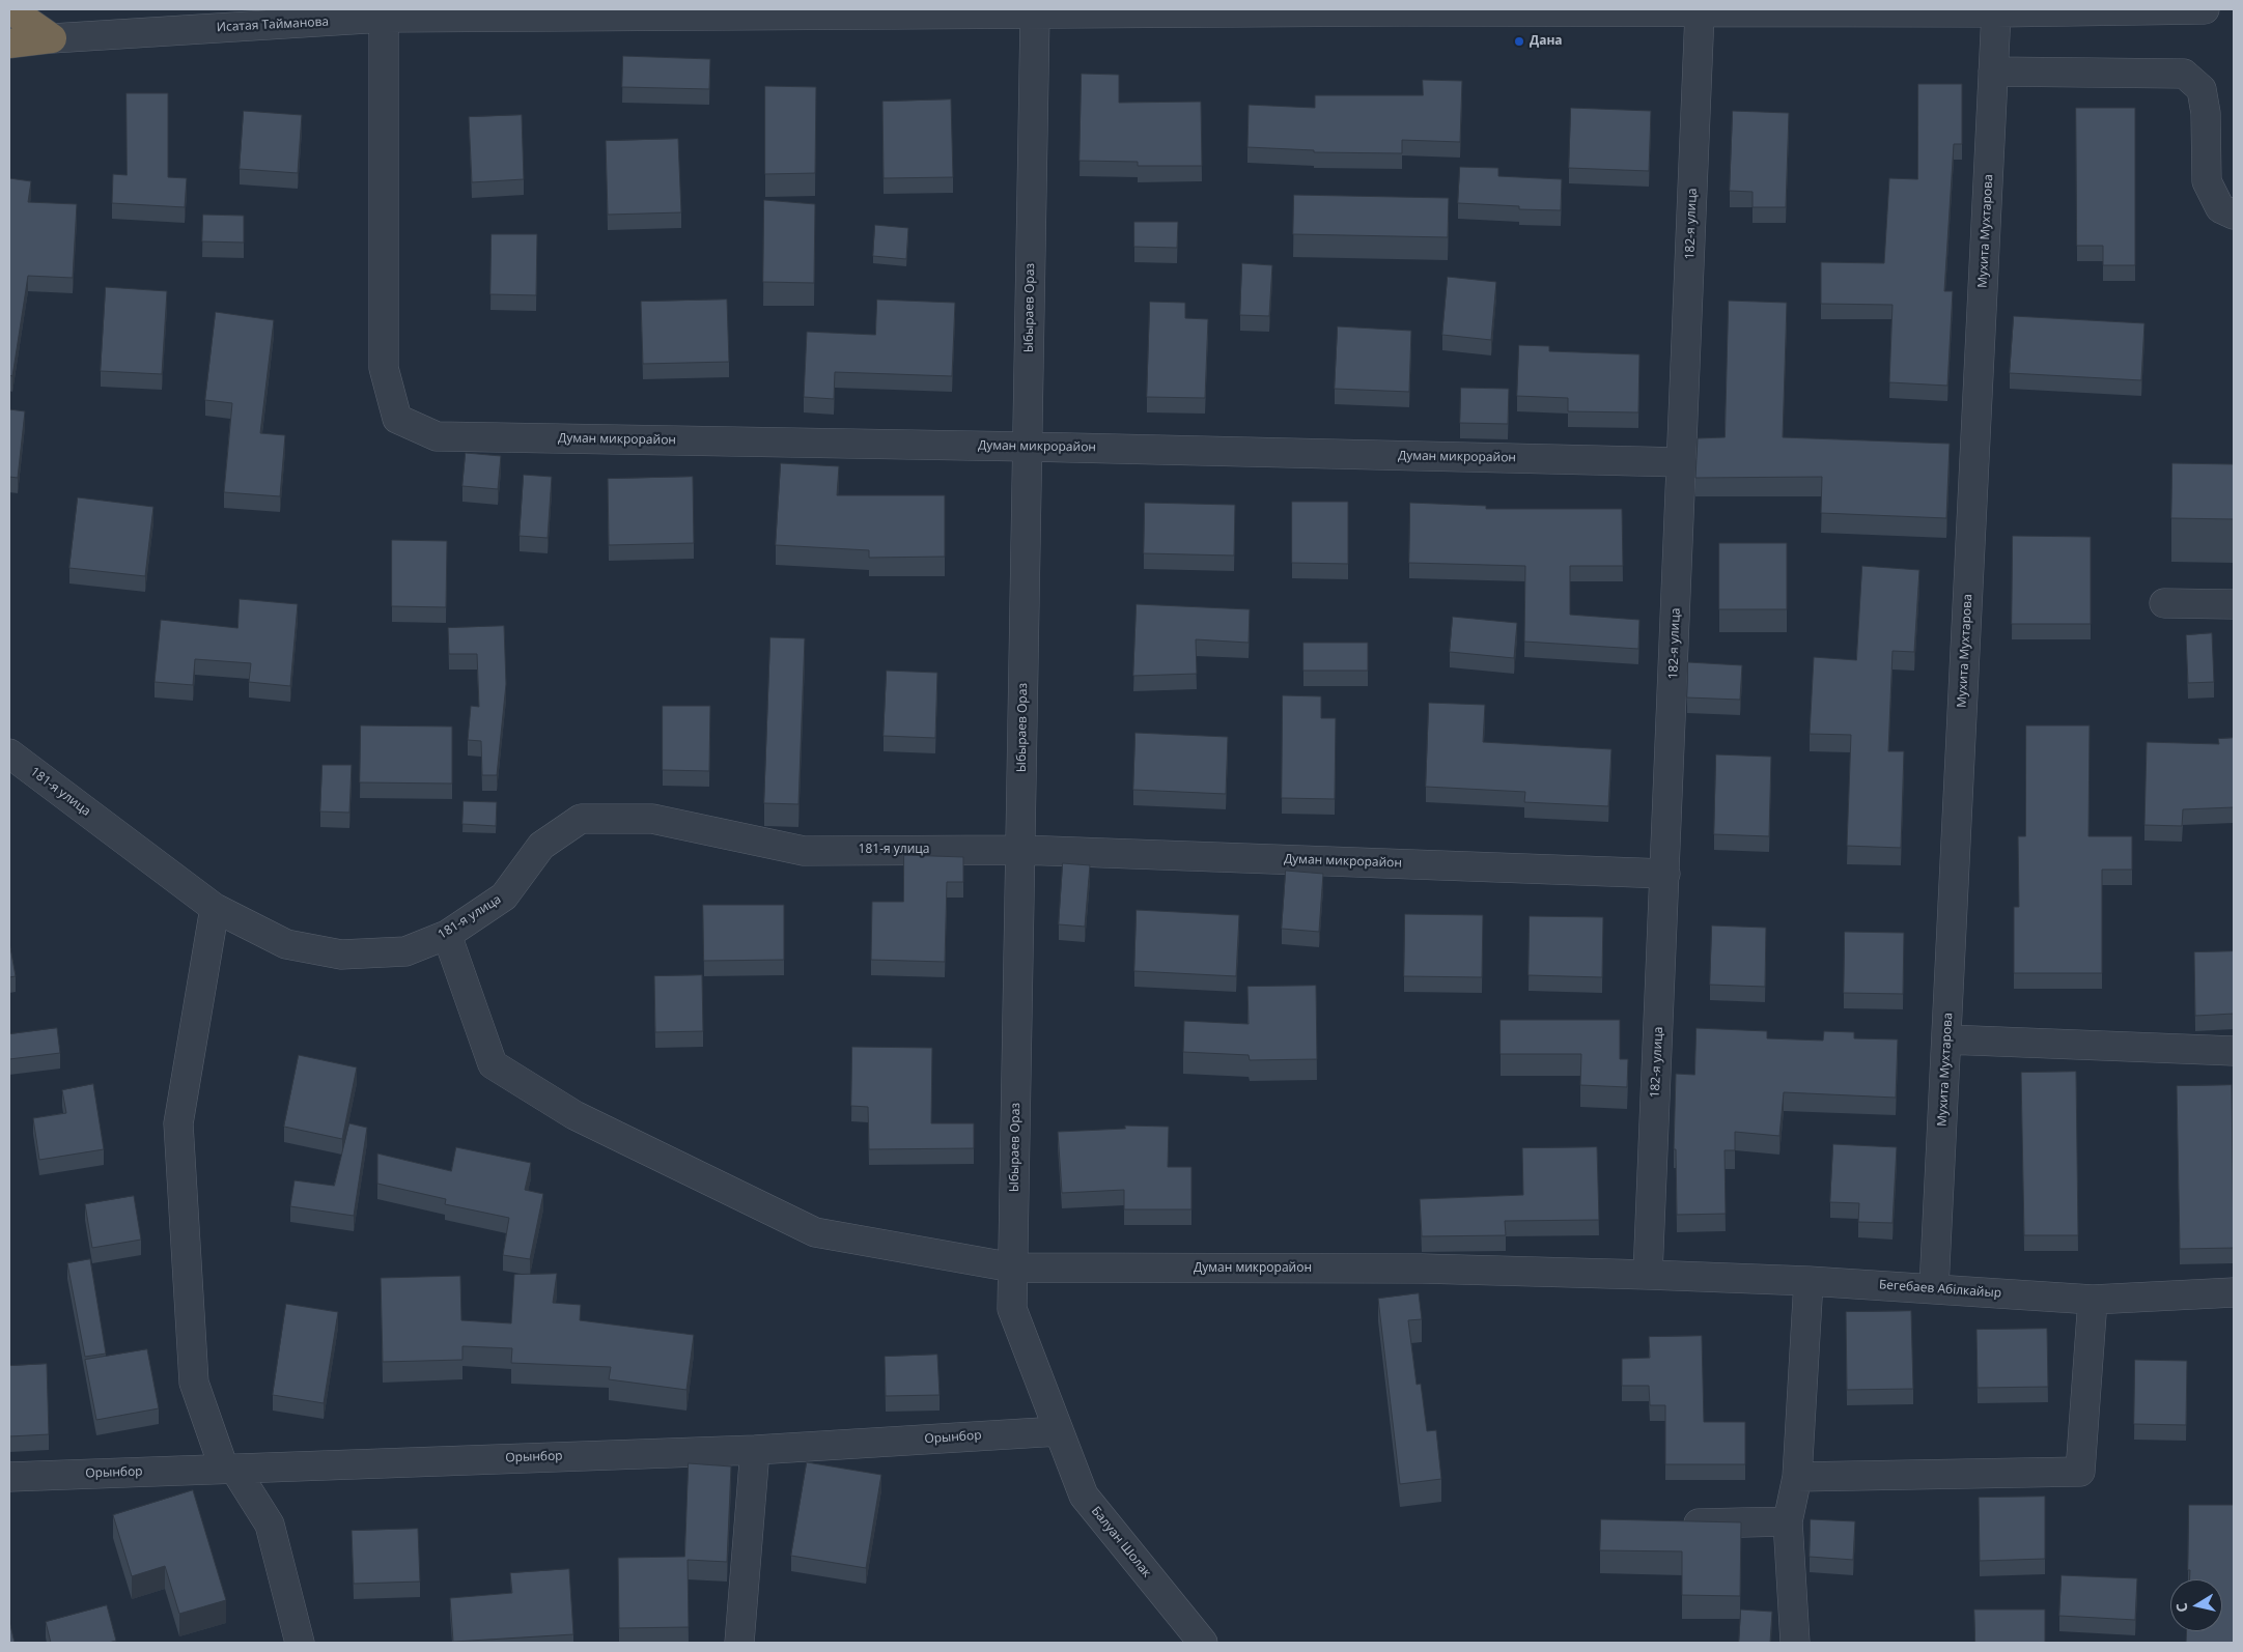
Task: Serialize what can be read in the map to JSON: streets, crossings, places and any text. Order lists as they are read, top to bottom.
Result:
{
  "streets": {
    "street": [
      "Исатая Тайманова",
      "182-я улица",
      "Мухита Мухтарова",
      "Ыбыраев Ораз",
      "Думан микрорайон",
      "181-я улица",
      "Бегебаев Абілкайыр",
      "Орынбор",
      "Балуан Шолак"
    ]
  },
  "crossings": [
    ["Исатая Тайманова", "182-я улица"],
    ["Исатая Тайманова", "Мухита Мухтарова"],
    ["Исатая Тайманова", "Ыбыраев Ораз"],
    ["Исатая Тайманова", "Думан микрорайон"],
    ["182-я улица", "Думан микрорайон"],
    ["182-я улица", "Бегебаев Абілкайыр"],
    ["Мухита Мухтарова", "Бегебаев Абілкайыр"],
    ["Ыбыраев Ораз", "Думан микрорайон"],
    ["Ыбыраев Ораз", "181-я улица"],
    ["Ыбыраев Ораз", "Орынбор"],
    ["Ыбыраев Ораз", "Балуан Шолак"],
    ["Думан микрорайон", "181-я улица"],
    ["Думан микрорайон", "Бегебаев Абілкайыр"],
    ["Орынбор", "Балуан Шолак"]
  ],
  "places": ["Дана"],
  "north": "left"
}
